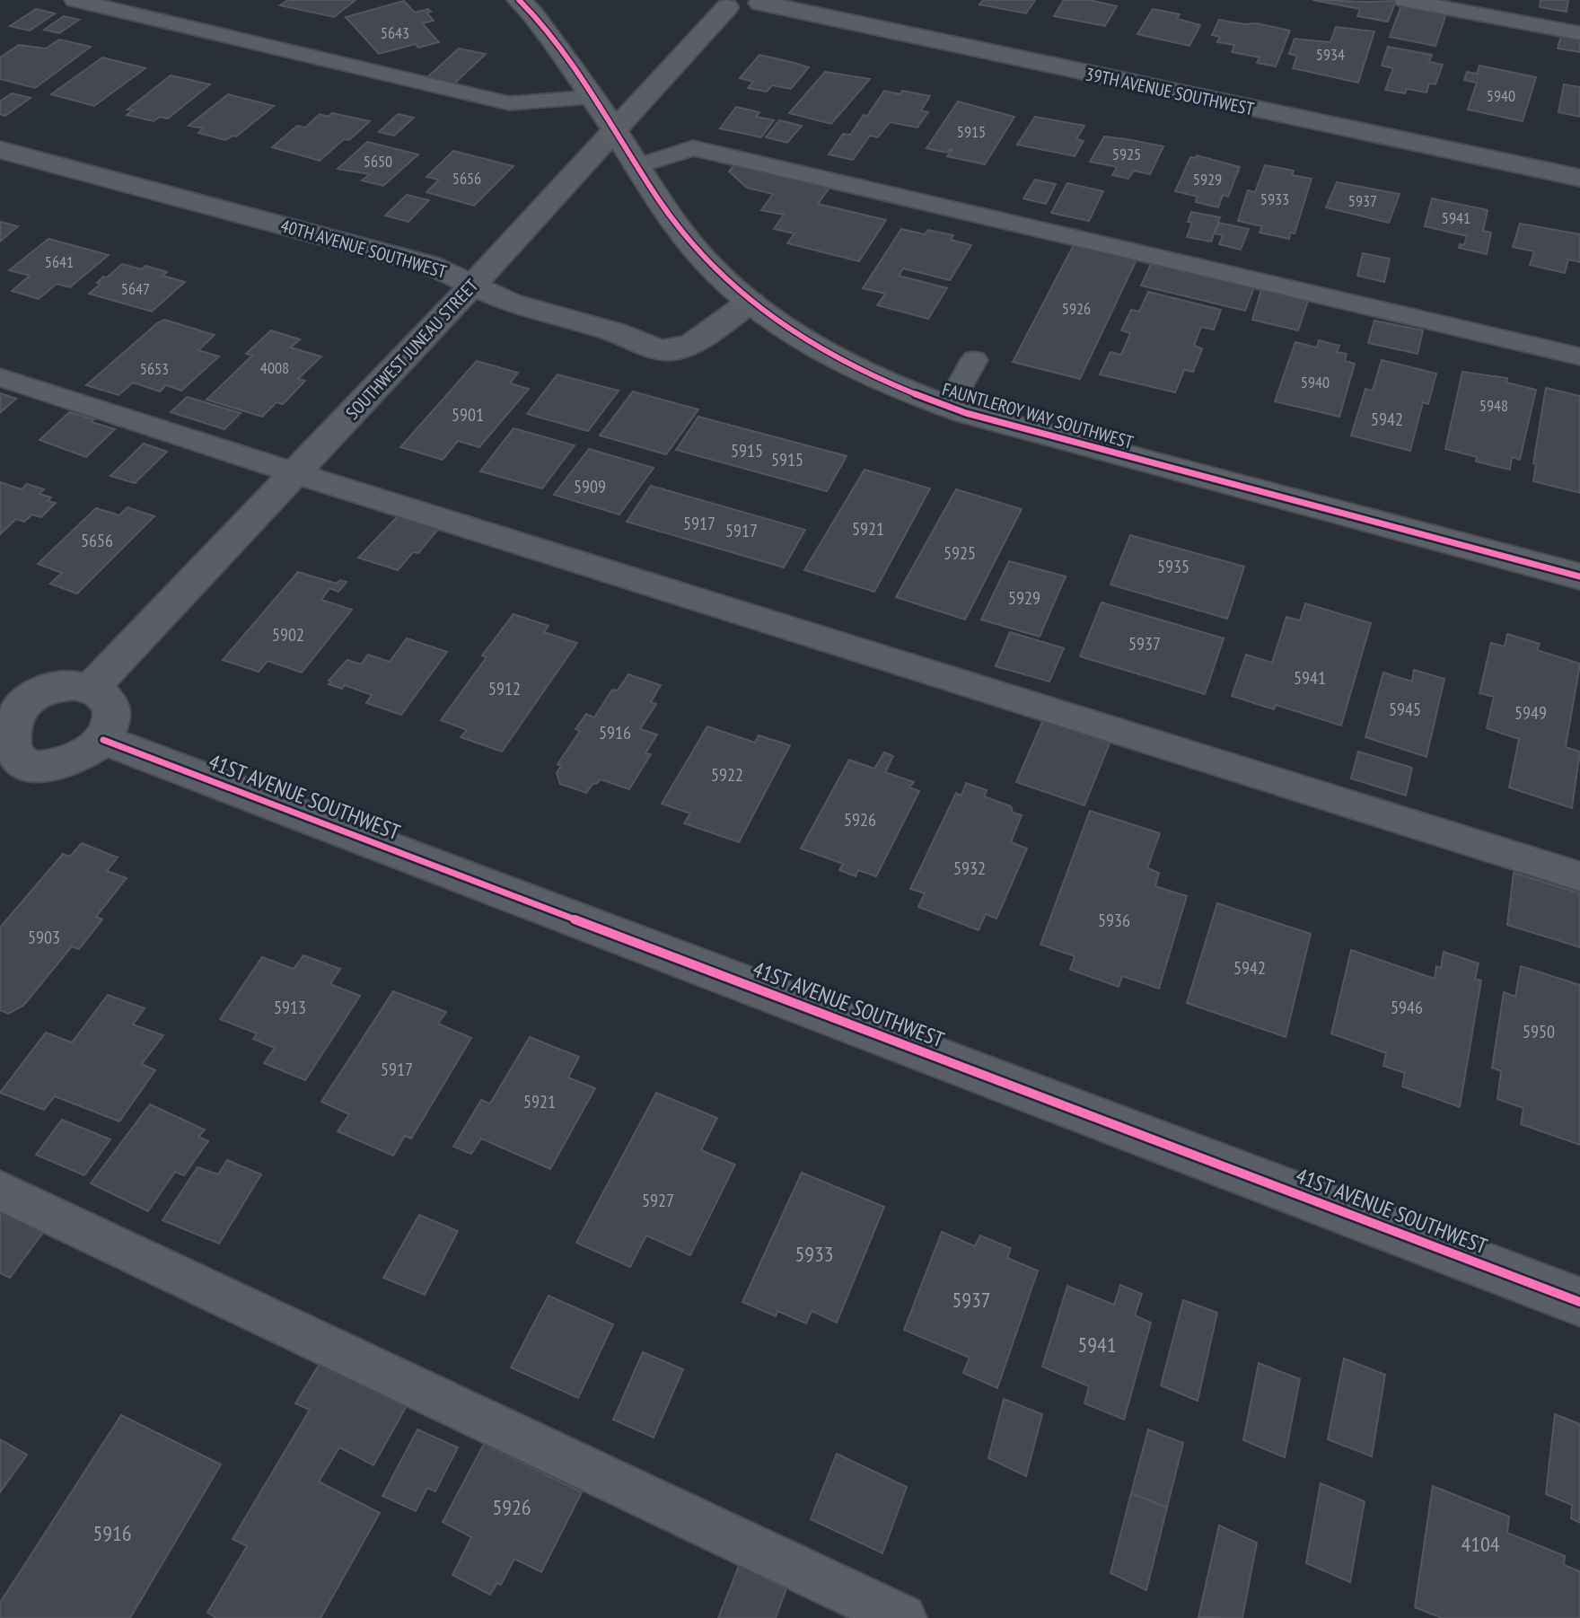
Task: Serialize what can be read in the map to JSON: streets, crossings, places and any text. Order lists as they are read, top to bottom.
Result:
{
  "streets": {
    "main road": ["FAUNTLEROY WAY SOUTHWEST"],
    "street": [
      "39TH AVENUE SOUTHWEST",
      "40TH AVENUE SOUTHWEST",
      "SOUTHWEST JUNEAU STREET",
      "41ST AVENUE SOUTHWEST"
    ]
  },
  "crossings": [
    ["39TH AVENUE SOUTHWEST", "SOUTHWEST JUNEAU STREET"],
    ["40TH AVENUE SOUTHWEST", "SOUTHWEST JUNEAU STREET"],
    ["40TH AVENUE SOUTHWEST", "FAUNTLEROY WAY SOUTHWEST"],
    ["SOUTHWEST JUNEAU STREET", "FAUNTLEROY WAY SOUTHWEST"],
    ["SOUTHWEST JUNEAU STREET", "41ST AVENUE SOUTHWEST"]
  ],
  "house_numbers": [
    "5643",
    "5934",
    "5940",
    "5915",
    "5925",
    "5650",
    "5656",
    "5929",
    "5933",
    "5937",
    "5941",
    "5641",
    "5647",
    "5926",
    "4008",
    "5653",
    "5940",
    "5948",
    "5901",
    "5942",
    "5915",
    "5915",
    "5909",
    "5917",
    "5921",
    "5917",
    "5656",
    "5925",
    "5935",
    "5929",
    "5902",
    "5937",
    "5941",
    "5912",
    "5945",
    "5949",
    "5916",
    "5922",
    "5926",
    "5932",
    "5936",
    "5903",
    "5942",
    "5913",
    "5946",
    "5950",
    "5917",
    "5921",
    "5927",
    "5933",
    "5937",
    "5941",
    "5926",
    "5916",
    "4104"
  ]
}
